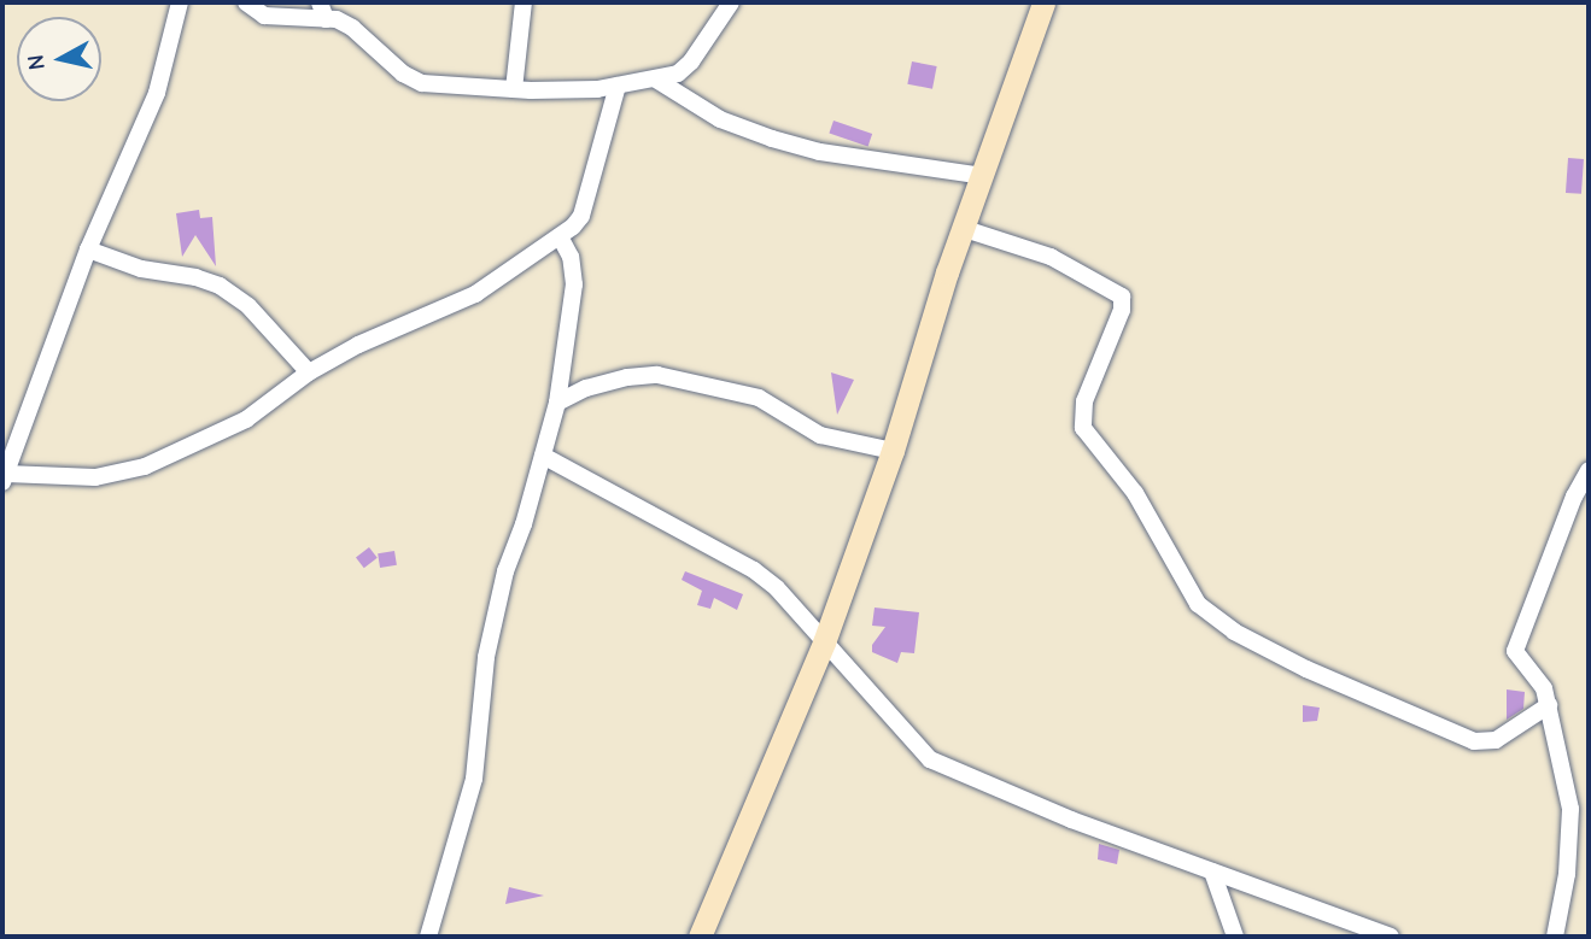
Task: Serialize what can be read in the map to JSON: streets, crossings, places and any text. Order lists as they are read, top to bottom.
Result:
{
  "north": "left"
}
